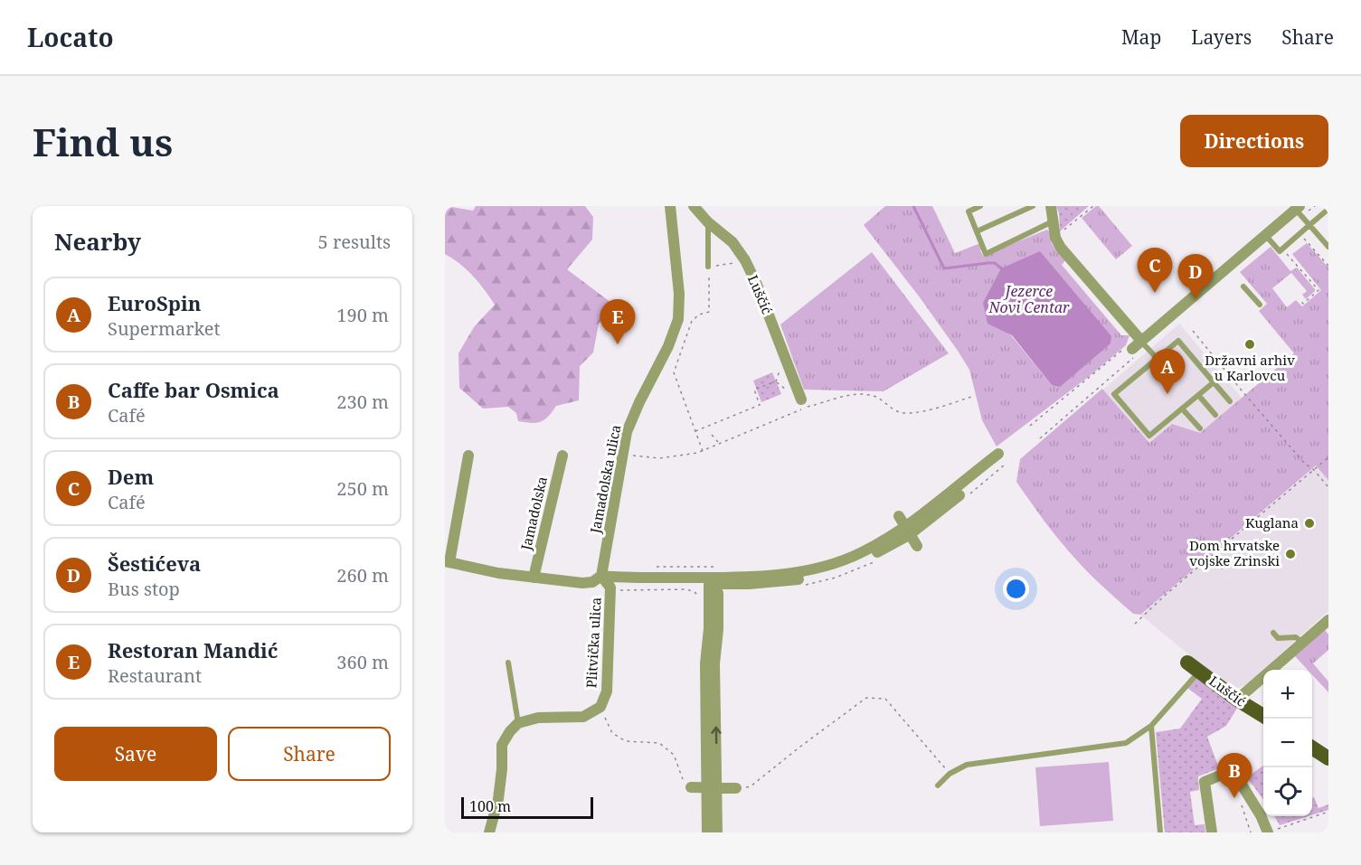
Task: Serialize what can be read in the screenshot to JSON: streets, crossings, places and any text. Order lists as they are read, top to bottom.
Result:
{
  "streets": {
    "main road": ["Luščić"],
    "street": ["Jamadolska ulica", "Jamadolska", "Plitvička ulica"]
  },
  "crossings": [
    ["Jamadolska ulica", "Plitvička ulica"]
  ],
  "water": ["Jezerce Novi Centar"],
  "places": ["Državni arhiv u Karlovcu", "Kuglana", "Dom hrvatske vojske Zrinski"],
  "scale_bar": "100 m",
  "page": {
    "header": "Locato",
    "nav": ["Map", "Layers", "Share"],
    "buttons": [
      "Directions",
      ["Save", "Share"]
    ],
    "title": "Find us",
    "heading": ["Nearby", "5 results"],
    "pins": [
      "C",
      "D",
      "E",
      "A",
      "B"
    ],
    "list": [
      {
        "mark": "A",
        "name": "EuroSpin",
        "note": "Supermarket",
        "value": "190 m"
      },
      {
        "mark": "B",
        "name": "Caffe bar Osmica",
        "note": "Café",
        "value": "230 m"
      },
      {
        "mark": "C",
        "name": "Dem",
        "note": "Café",
        "value": "250 m"
      },
      {
        "mark": "D",
        "name": "Šestićeva",
        "note": "Bus stop",
        "value": "260 m"
      },
      {
        "mark": "E",
        "name": "Restoran Mandić",
        "note": "Restaurant",
        "value": "360 m"
      }
    ],
    "map_buttons": ["+", "−"],
    "scale": "100 m"
  }
}
